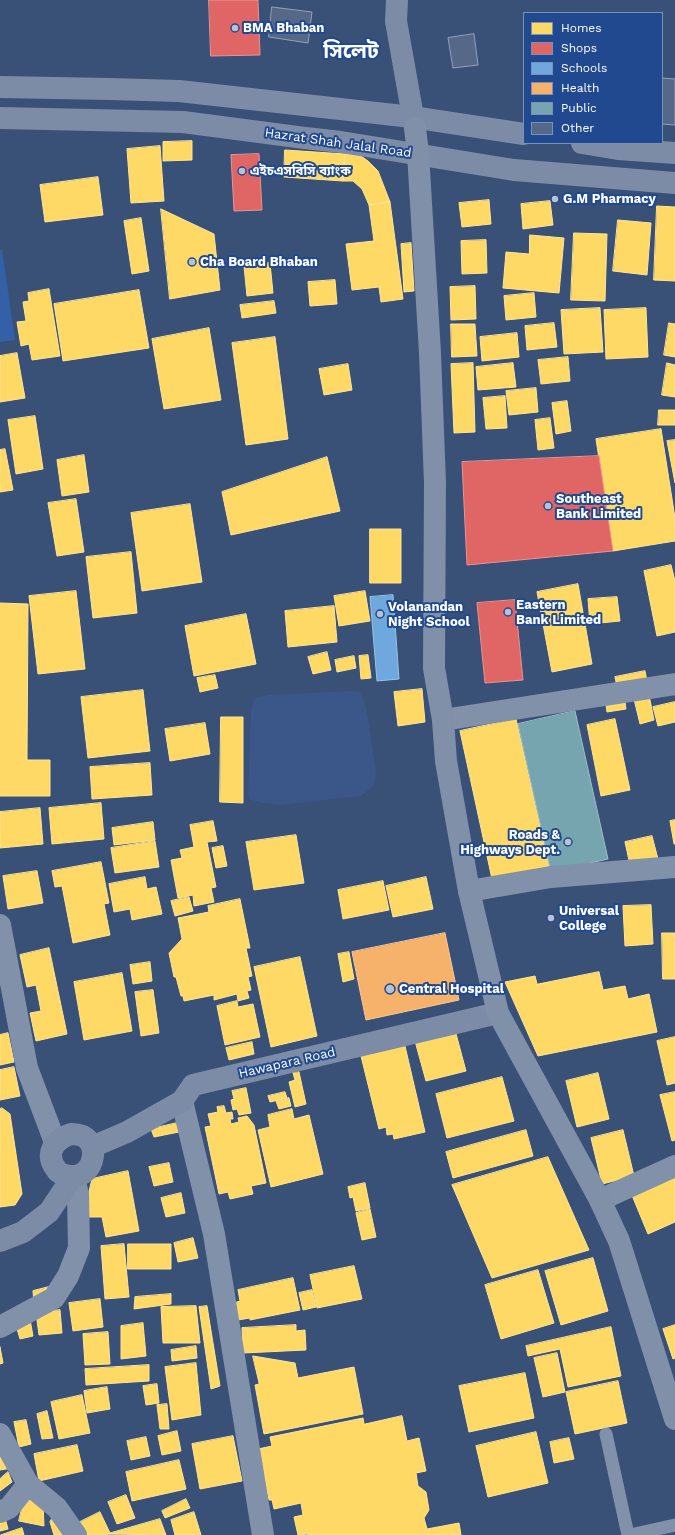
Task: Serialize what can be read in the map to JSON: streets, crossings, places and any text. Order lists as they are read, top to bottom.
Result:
{
  "streets": {
    "main road": ["Hazrat Shah Jalal Road", "Hawapara Road"]
  },
  "districts": ["সিলেট"],
  "places": [
    "BMA Bhaban",
    "এইচএসবিসি ব্যাংক",
    "G.M Pharmacy",
    "Cha Board Bhaban",
    "Southeast Bank Limited",
    "Eastern Bank Limited",
    "Volanandan Night School",
    "Roads & Highways Dept.",
    "Universal College",
    "Central Hospital"
  ],
  "legend": [
    "Homes",
    "Shops",
    "Schools",
    "Health",
    "Public",
    "Other"
  ]
}
